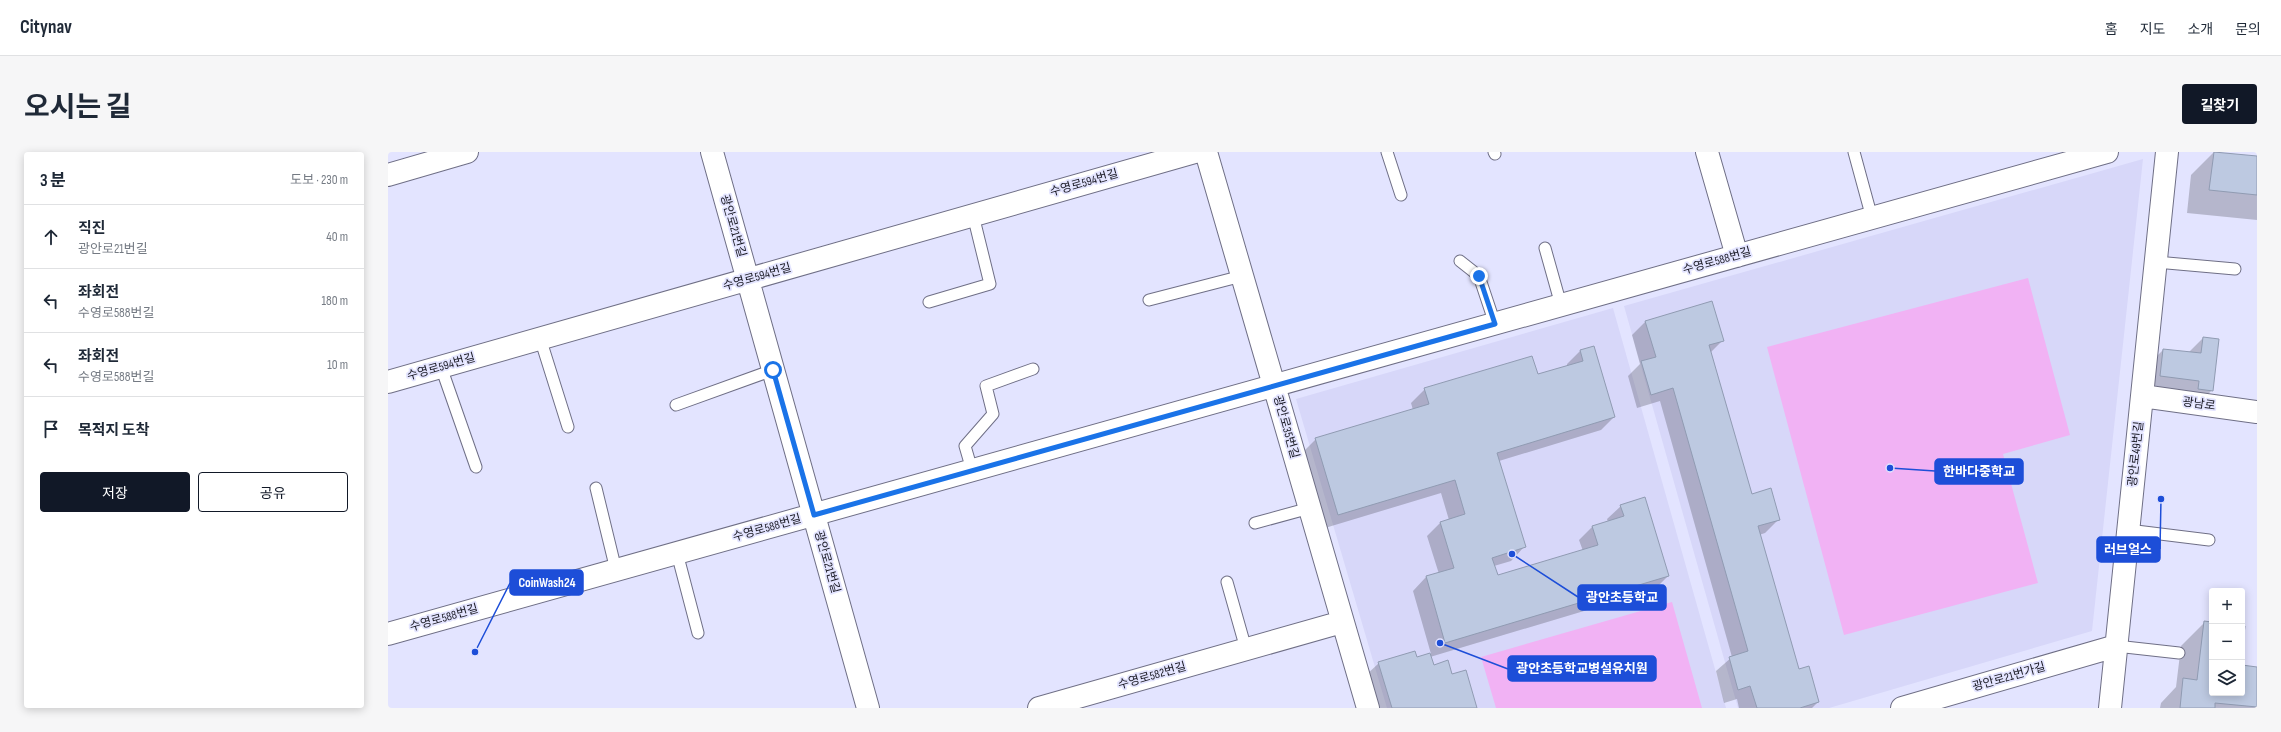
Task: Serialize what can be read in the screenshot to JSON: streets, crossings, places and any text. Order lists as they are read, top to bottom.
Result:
{
  "streets": {
    "street": [
      "수영로594번길",
      "광안로21번길",
      "수영로588번길",
      "광남로",
      "광안로35번길",
      "광안로49번길",
      "수영로582번길",
      "광안로21번가길"
    ]
  },
  "crossings": [
    ["수영로594번길", "광안로21번길"],
    ["광안로21번길", "수영로588번길"],
    ["수영로588번길", "광안로35번길"],
    ["광남로", "광안로49번길"],
    ["광안로35번길", "수영로582번길"],
    ["광안로49번길", "광안로21번가길"]
  ],
  "places": [
    "한바다중학교",
    "러브얼스",
    "광안초등학교",
    "광안초등학교병설유치원",
    "CoinWash24"
  ],
  "page": {
    "header": "Citynav",
    "nav": [
      "홈",
      "지도",
      "소개",
      "문의"
    ],
    "title": "오시는 길",
    "buttons": [
      "길찾기",
      ["저장", "공유"]
    ],
    "heading": ["3 분", "도보 · 230 m"],
    "list": [
      ["직진", "광안로21번길", "40 m"],
      ["좌회전", "수영로588번길", "180 m"],
      ["좌회전", "수영로588번길", "10 m"],
      "목적지 도착"
    ],
    "map_buttons": ["+", "−"]
  }
}
